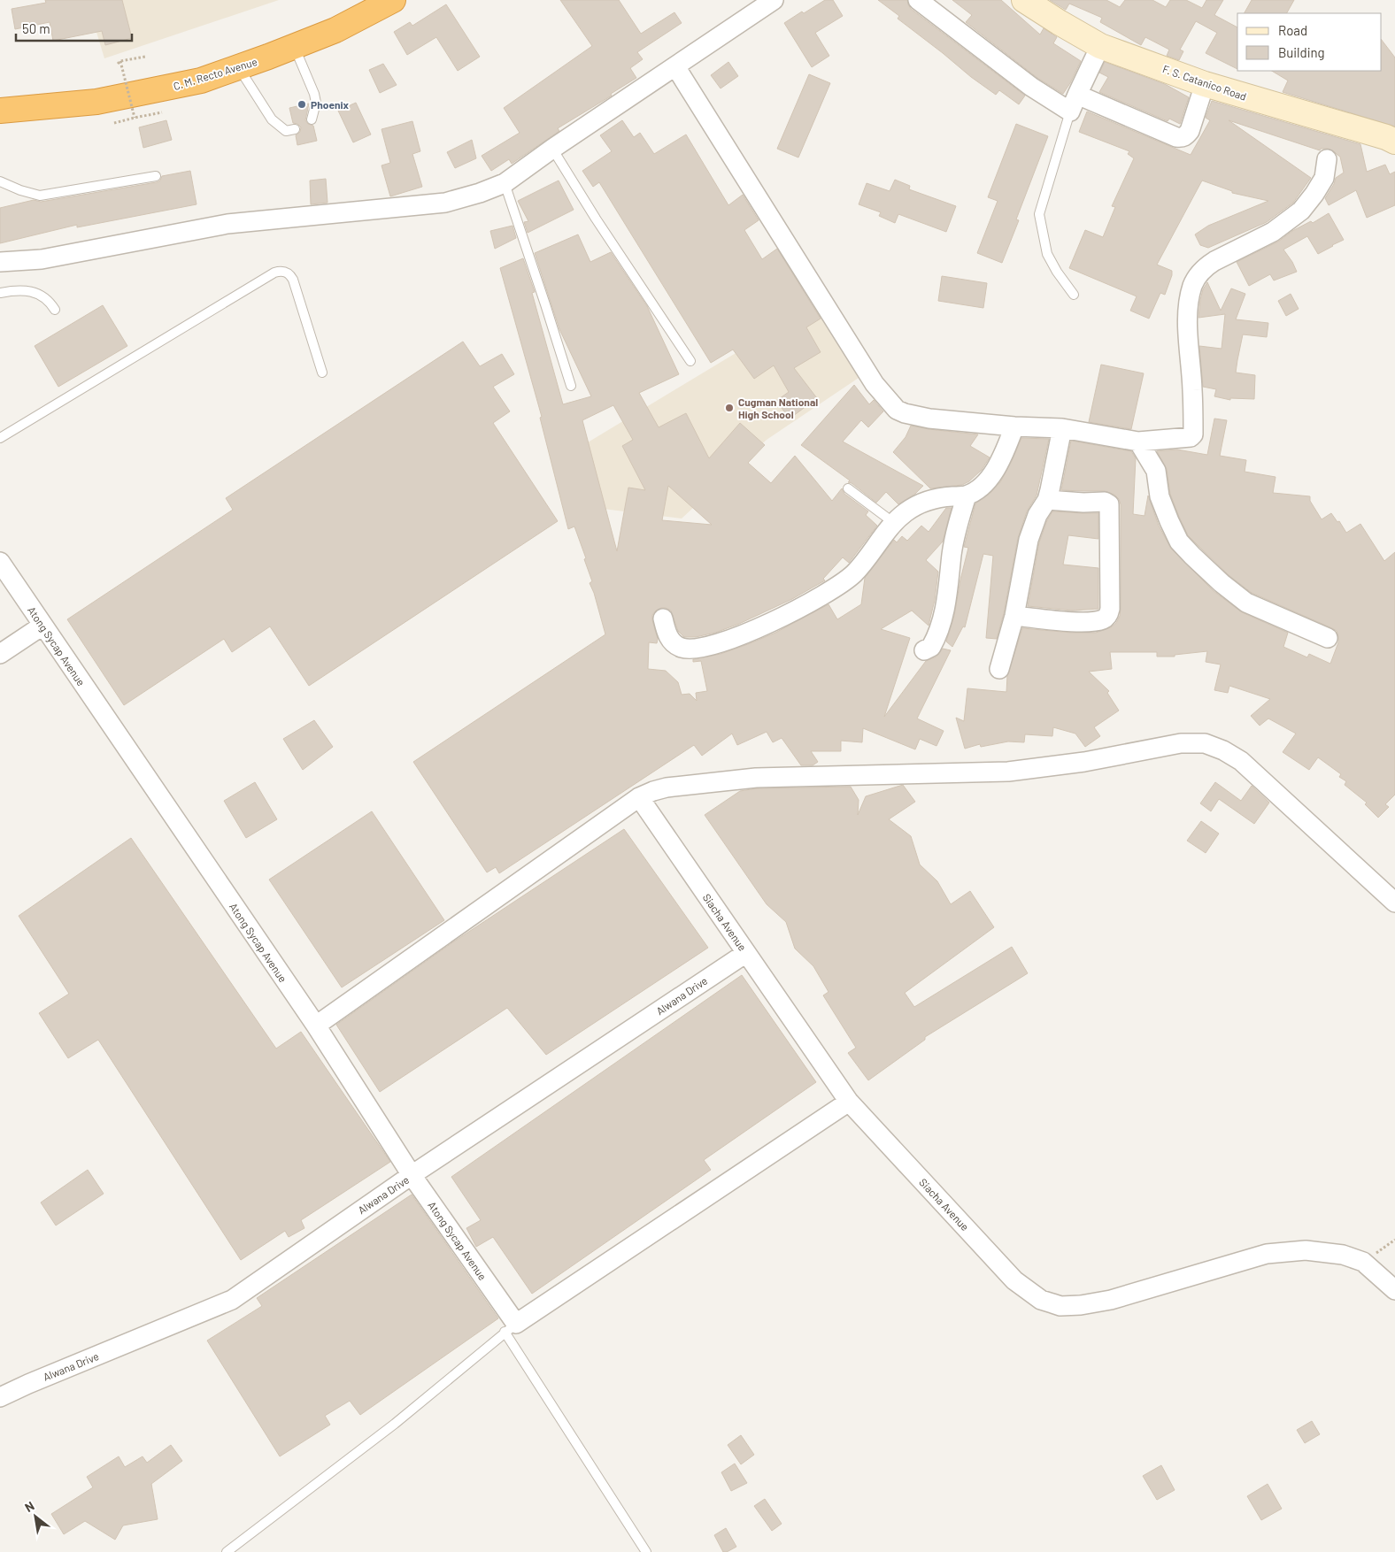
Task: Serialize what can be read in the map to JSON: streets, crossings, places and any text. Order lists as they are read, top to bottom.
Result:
{
  "streets": {
    "highway": ["C. M. Recto Avenue"],
    "street": [
      "F. S. Catanico Road",
      "Atong Sycap Avenue",
      "Siacha Avenue",
      "Alwana Drive"
    ]
  },
  "crossings": [
    ["Atong Sycap Avenue", "Alwana Drive"],
    ["Siacha Avenue", "Alwana Drive"]
  ],
  "places": ["Phoenix", "Cugman National High School"],
  "legend": ["Road", "Building"],
  "scale_bar": "50 m",
  "north": "top left"
}
